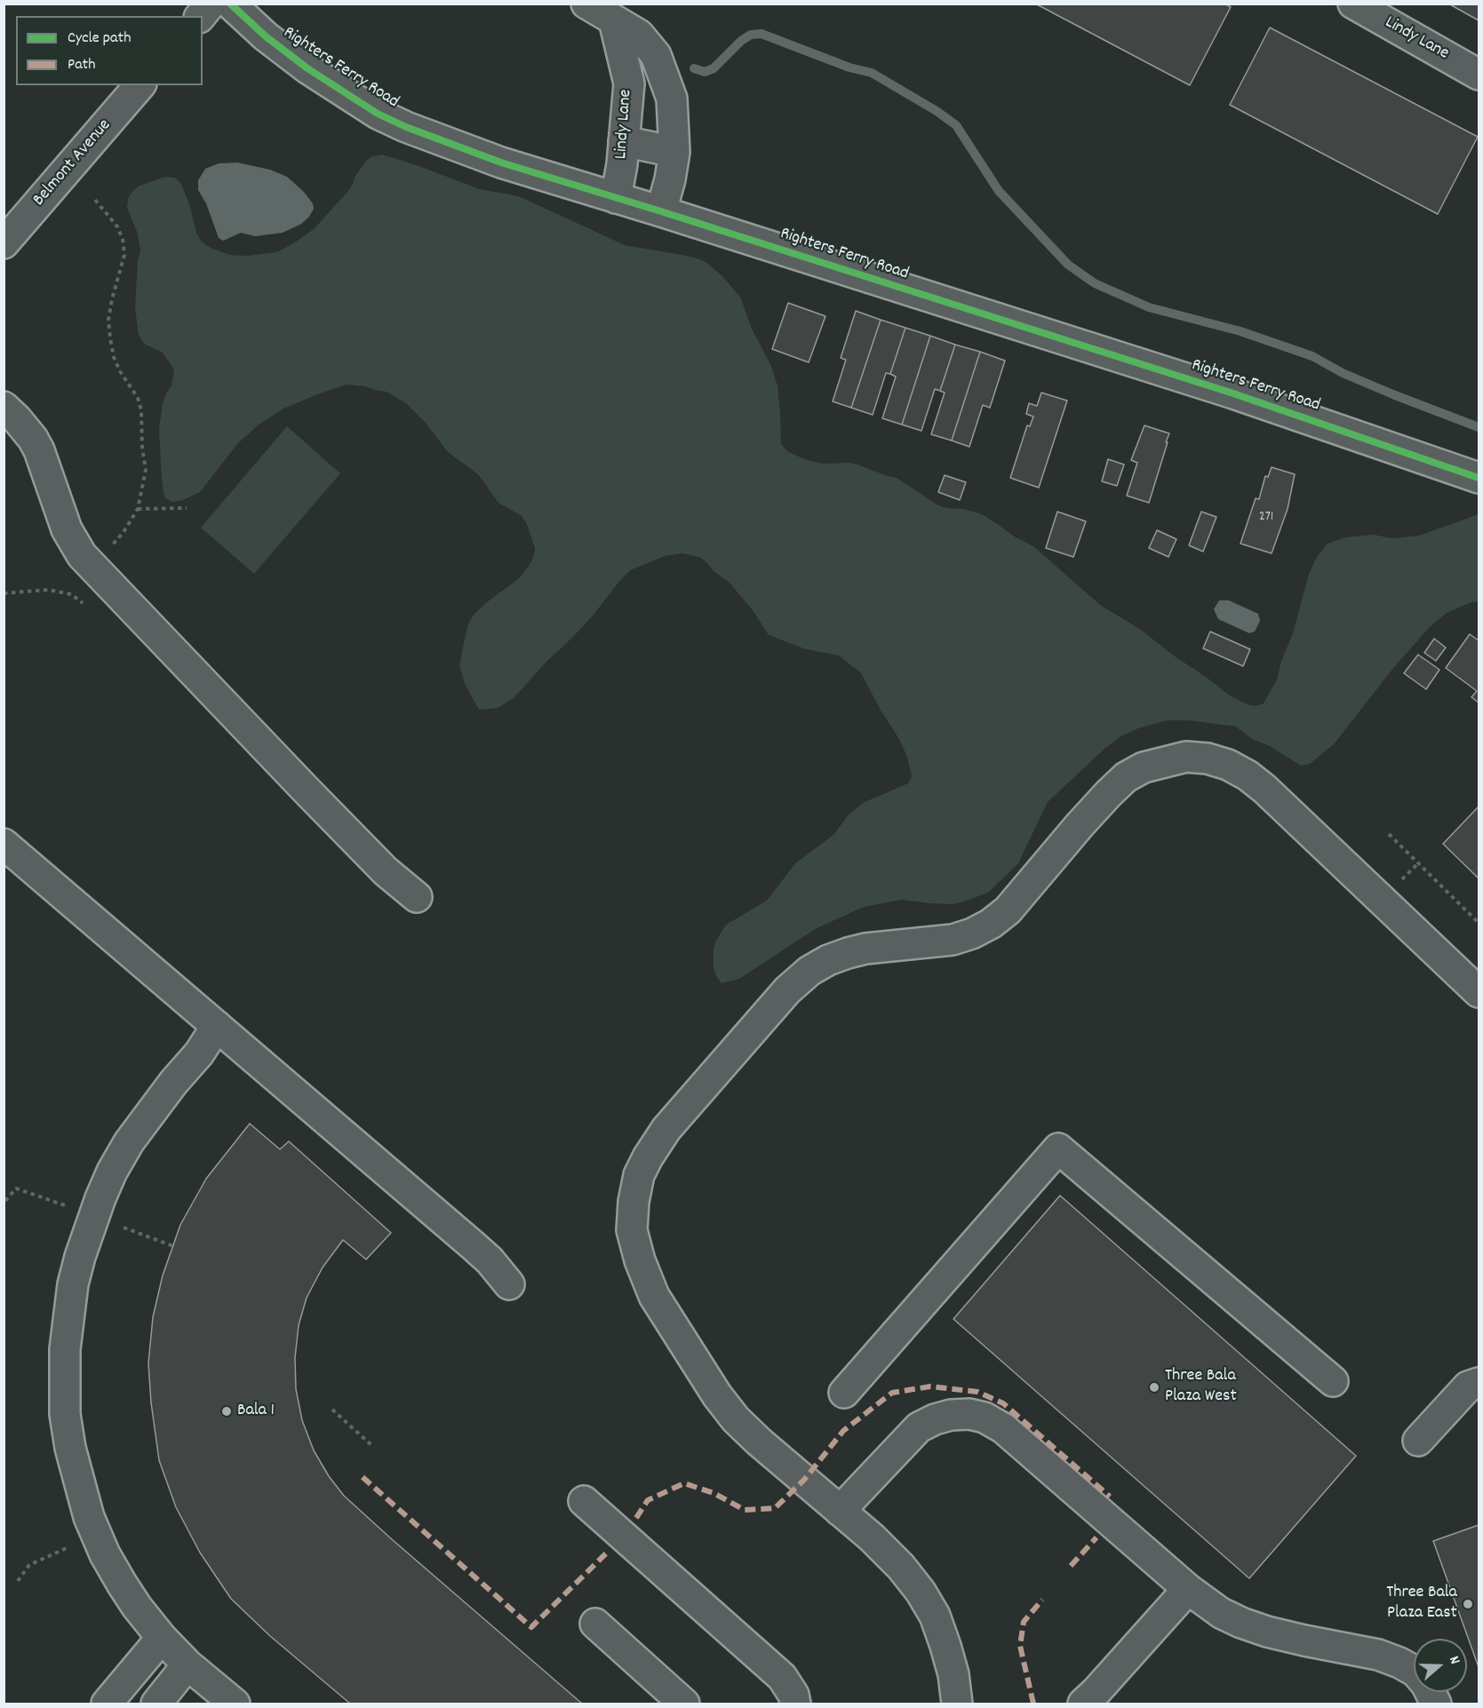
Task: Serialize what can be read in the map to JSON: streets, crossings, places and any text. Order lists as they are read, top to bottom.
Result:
{
  "streets": {
    "street": ["Lindy Lane", "Righters Ferry Road", "Belmont Avenue"]
  },
  "crossings": [
    ["Lindy Lane", "Righters Ferry Road"]
  ],
  "places": ["Three Bala Plaza West", "Bala 1", "Three Bala Plaza East"],
  "house_numbers": ["271"],
  "legend": ["Cycle path", "Path"],
  "north": "right"
}
